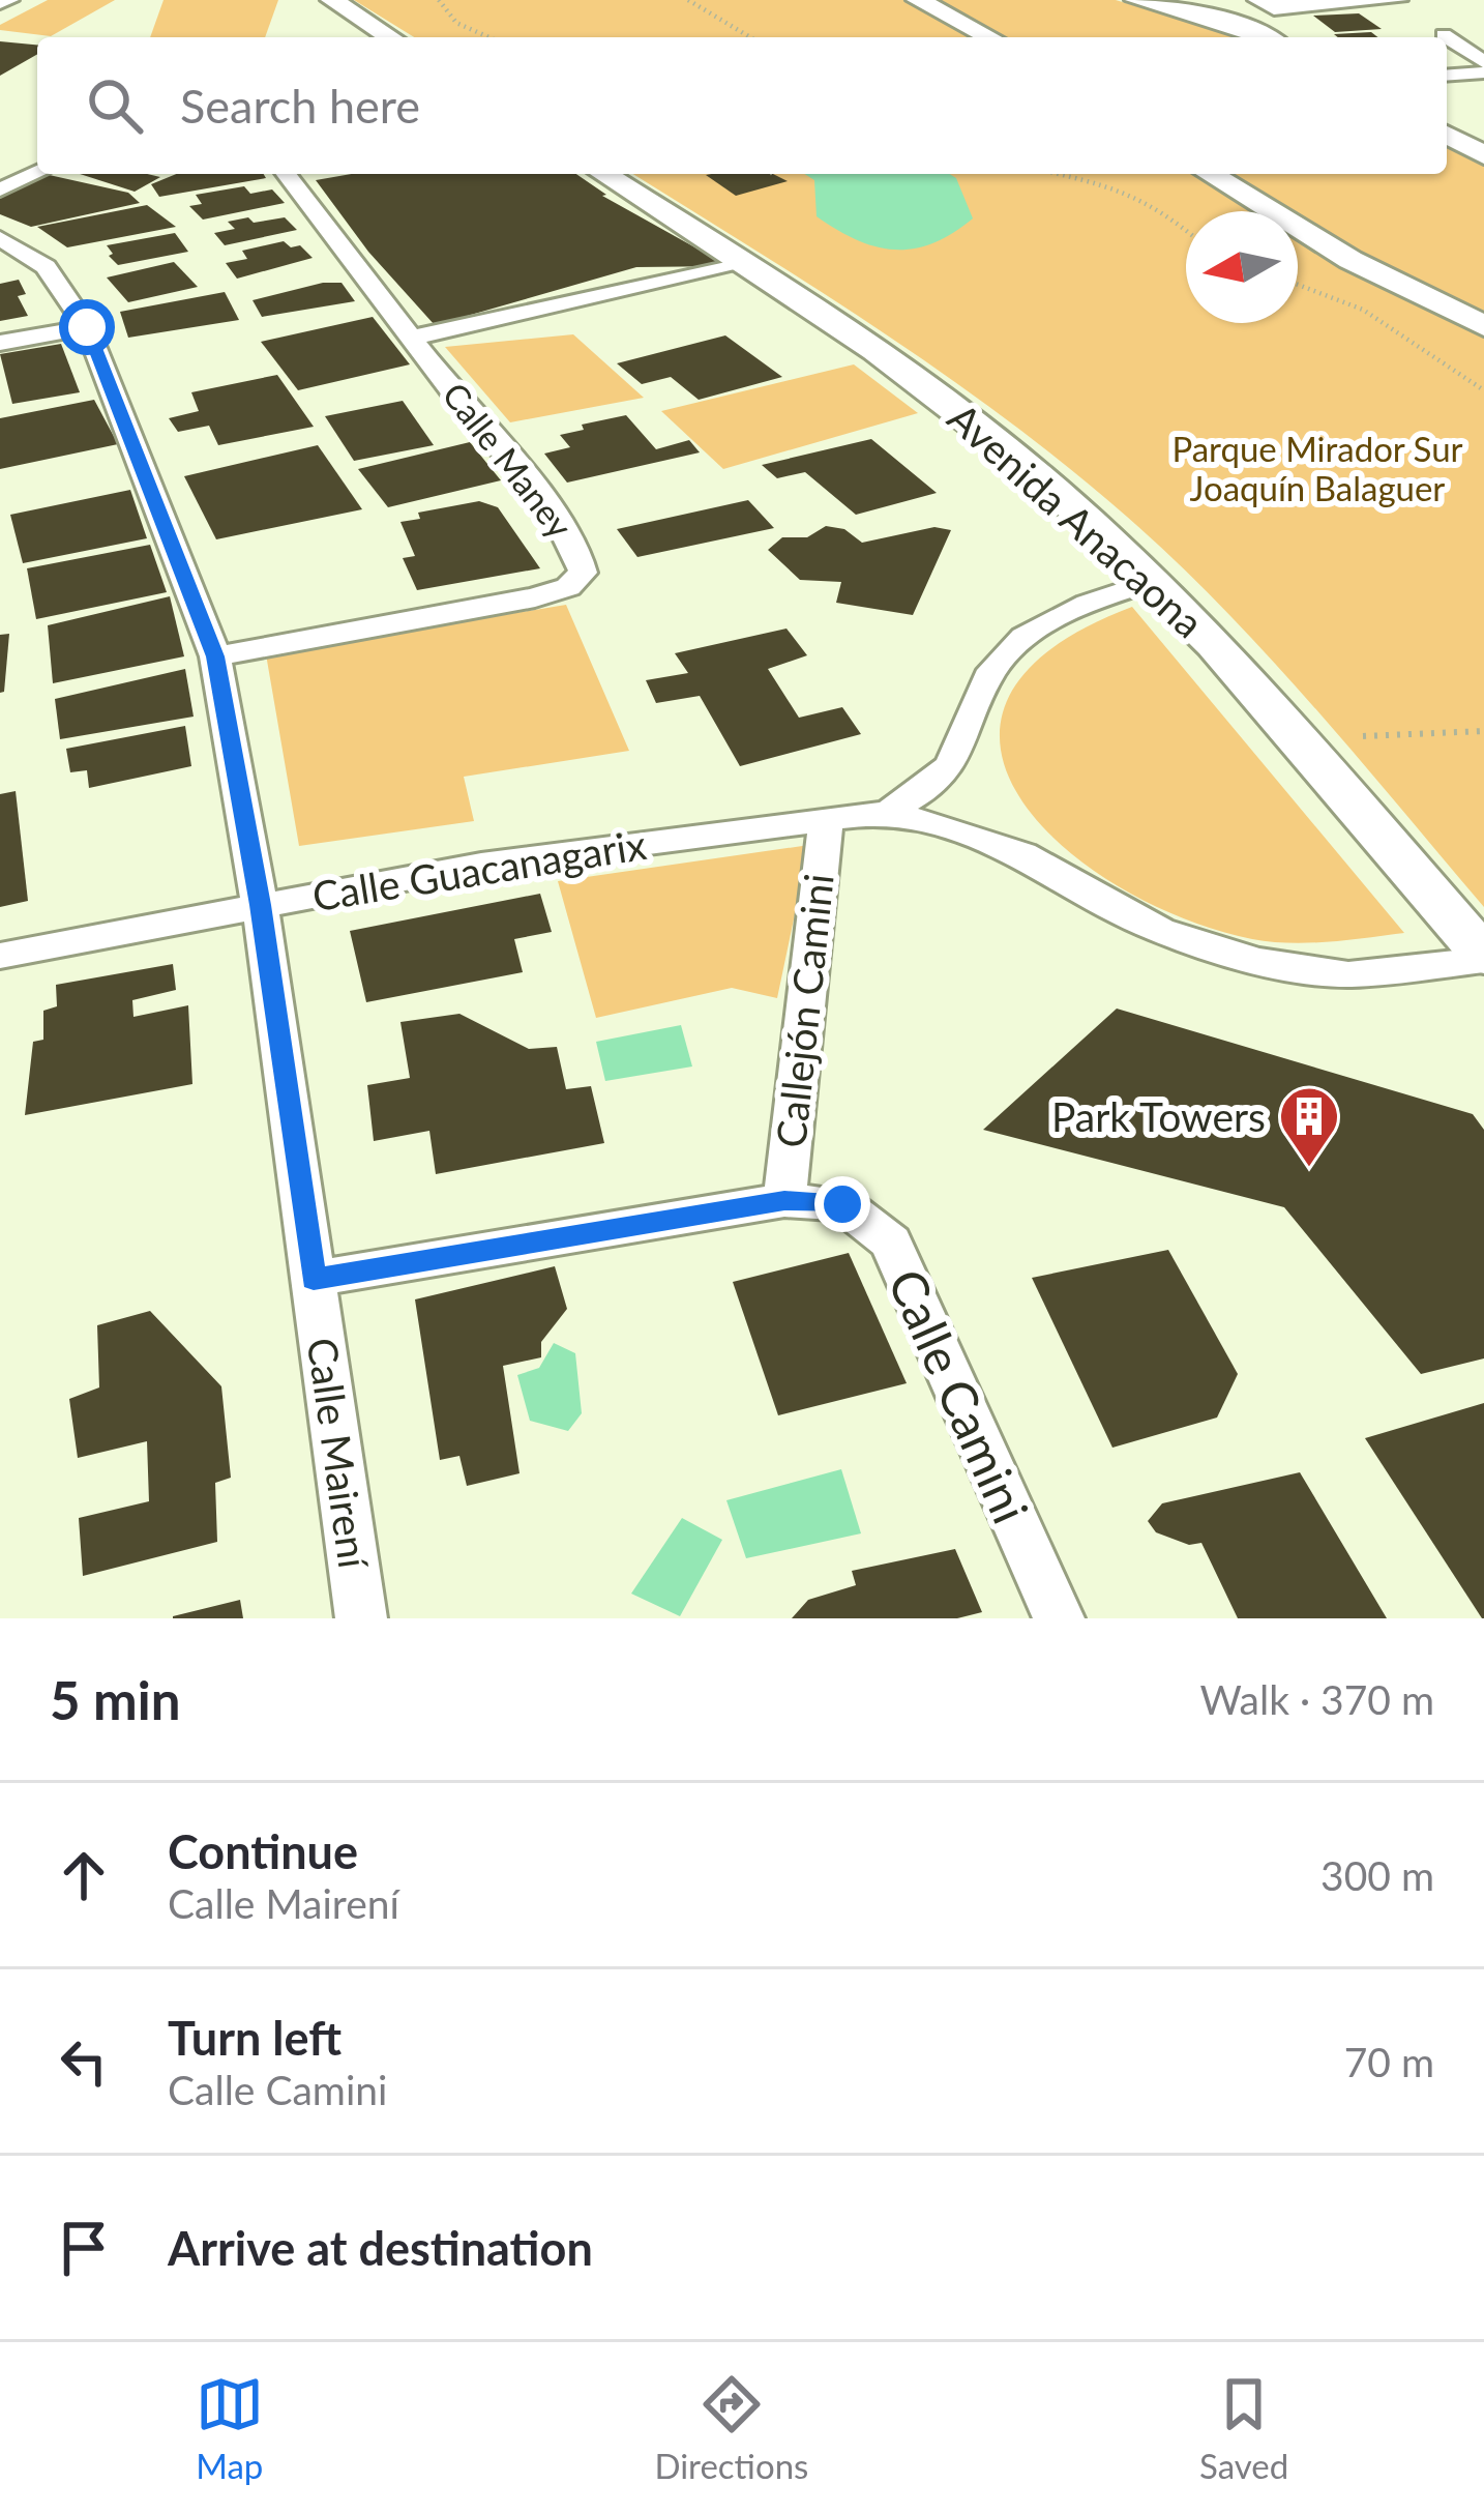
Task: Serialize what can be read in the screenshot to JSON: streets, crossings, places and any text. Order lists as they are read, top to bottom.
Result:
{
  "streets": {
    "street": [
      "Calle Maney",
      "Avenida Anacaona",
      "Calle Guacanagarix",
      "Callejón Camini",
      "Calle Camini",
      "Calle Mairení"
    ]
  },
  "crossings": [
    ["Calle Maney", "Calle Mairení"],
    ["Avenida Anacaona", "Calle Guacanagarix"],
    ["Calle Guacanagarix", "Callejón Camini"],
    ["Calle Guacanagarix", "Calle Mairení"],
    ["Callejón Camini", "Calle Camini"],
    ["Calle Camini", "Calle Mairení"]
  ],
  "parks": ["Parque Mirador Sur Joaquín Balaguer"],
  "places": {
    "building": ["Park Towers"]
  },
  "north": "left",
  "page": {
    "search": "Search here",
    "heading": ["5 min", "Walk · 370 m"],
    "list": [
      ["Continue", "Calle Mairení", "300 m"],
      ["Turn left", "Calle Camini", "70 m"],
      "Arrive at destination"
    ],
    "nav": ["Map", "Directions", "Saved"]
  }
}
